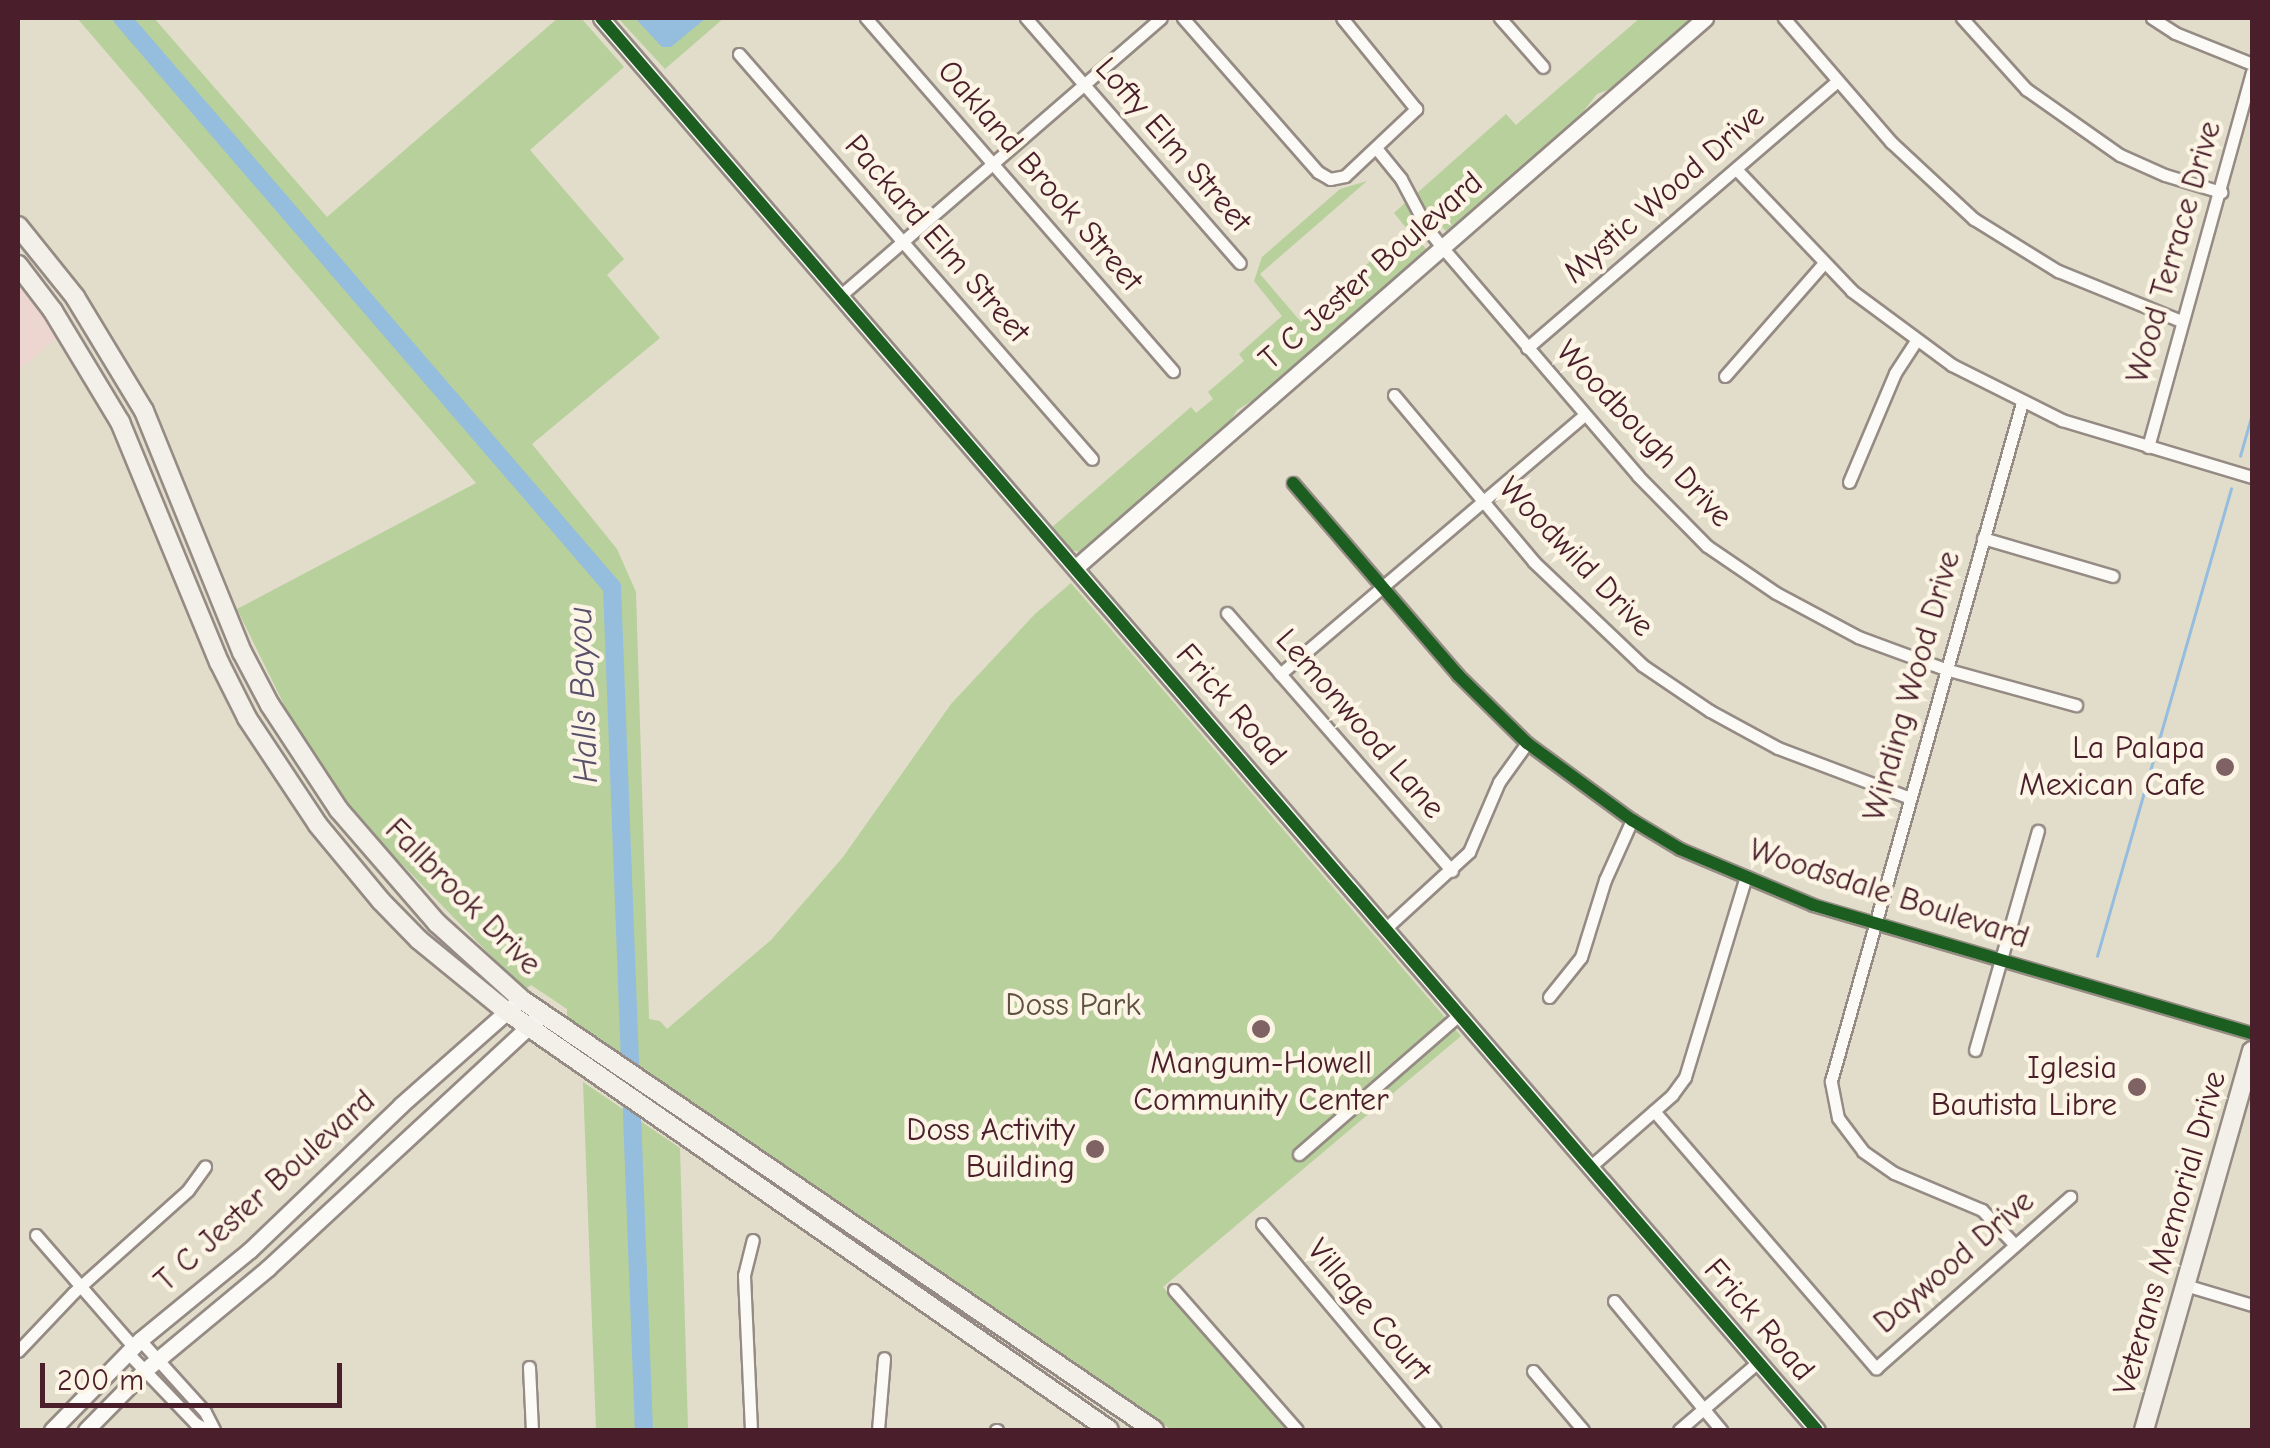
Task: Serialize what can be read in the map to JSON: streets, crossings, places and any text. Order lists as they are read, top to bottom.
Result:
{
  "streets": {
    "main road": ["Fallbrook Drive", "Veterans Memorial Drive"],
    "street": [
      "Lofty Elm Street",
      "Oakland Brook Street",
      "Mystic Wood Drive",
      "Packard Elm Street",
      "Wood Terrace Drive",
      "T C Jester Boulevard",
      "Woodbough Drive",
      "Woodwild Drive",
      "Winding Wood Drive",
      "Frick Road",
      "Lemonwood Lane",
      "Woodsdale Boulevard",
      "Daywood Drive",
      "Village Court"
    ]
  },
  "crossings": [
    ["Mystic Wood Drive", "Woodbough Drive"],
    ["T C Jester Boulevard", "Woodbough Drive"],
    ["T C Jester Boulevard", "Frick Road"],
    ["T C Jester Boulevard", "Fallbrook Drive"],
    ["Woodbough Drive", "Winding Wood Drive"],
    ["Woodwild Drive", "Winding Wood Drive"],
    ["Winding Wood Drive", "Woodsdale Boulevard"],
    ["Winding Wood Drive", "Daywood Drive"]
  ],
  "water": ["Halls Bayou"],
  "parks": ["Doss Park"],
  "places": [
    "La Palapa Mexican Cafe",
    "Mangum-Howell Community Center",
    "Iglesia Bautista Libre",
    "Doss Activity Building"
  ],
  "scale_bar": "200 m"
}
